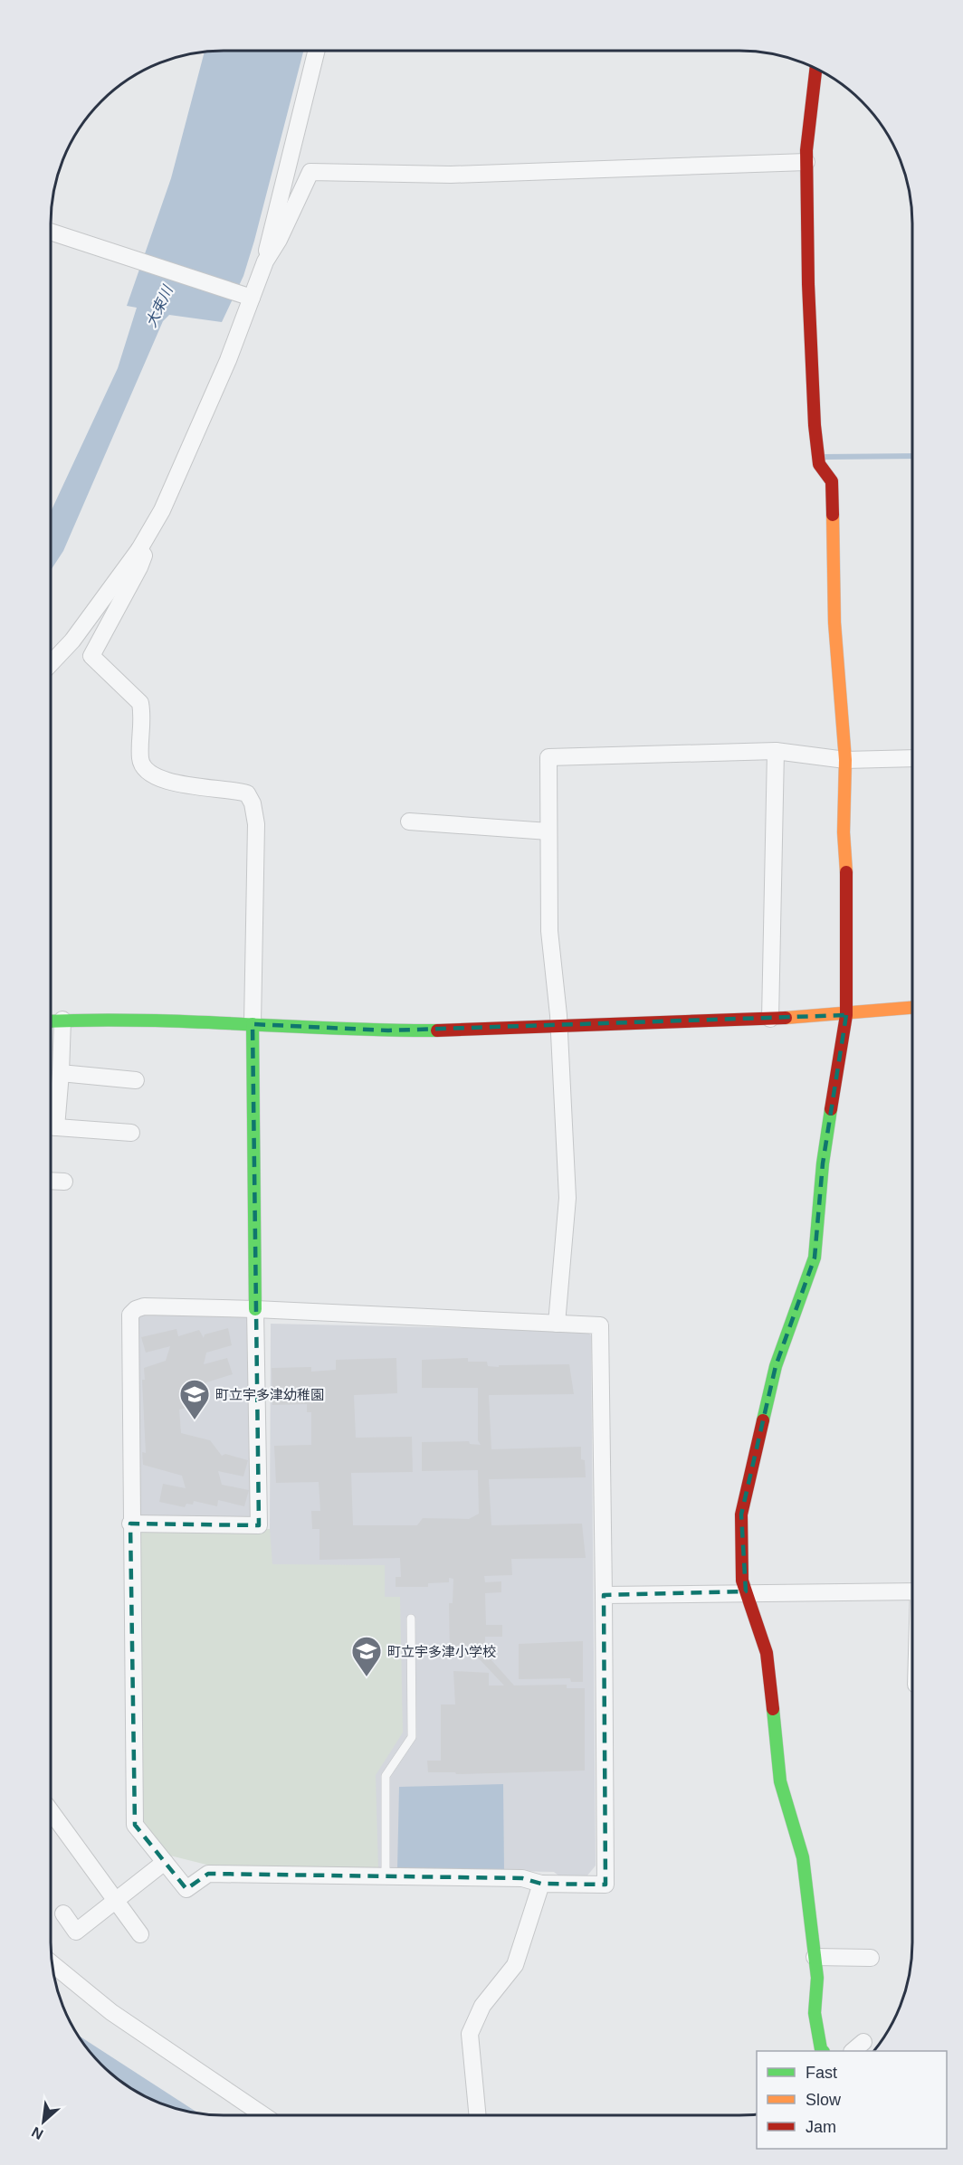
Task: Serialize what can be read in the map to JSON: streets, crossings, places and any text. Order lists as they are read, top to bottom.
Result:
{
  "water": ["大束川"],
  "places": {
    "school or university": ["町立宇多津幼稚園", "町立宇多津小学校"]
  },
  "legend": ["Fast", "Slow", "Jam"],
  "north": "bottom left"
}
